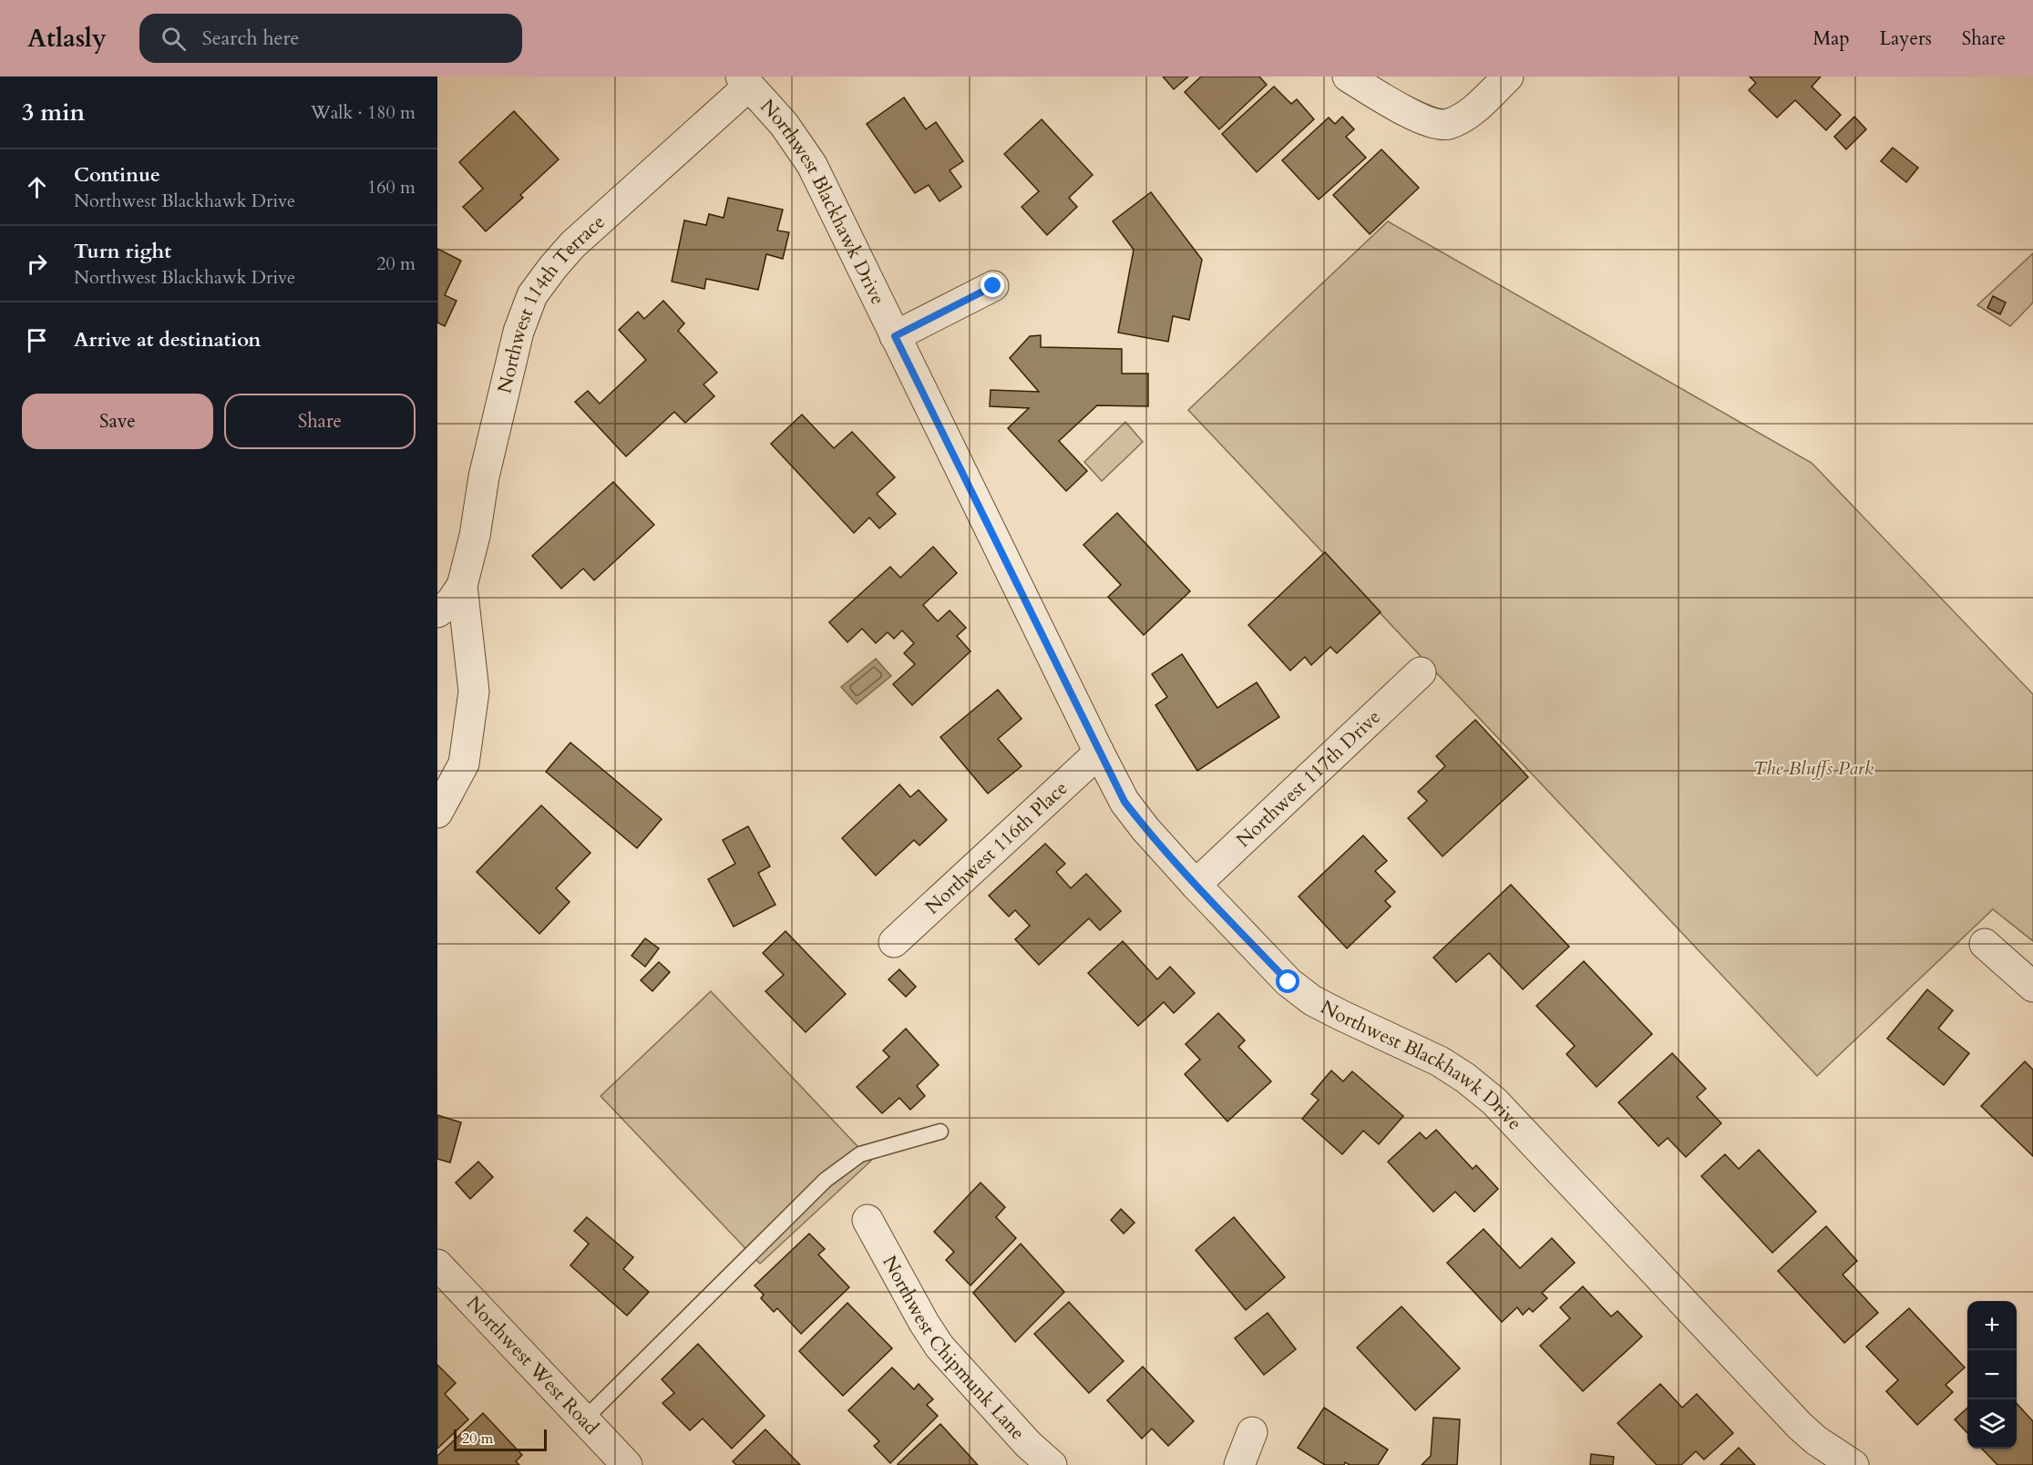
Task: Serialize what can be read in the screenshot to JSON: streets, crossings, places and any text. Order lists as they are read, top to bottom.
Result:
{
  "streets": {
    "street": [
      "Northwest Blackhawk Drive",
      "Northwest 114th Terrace",
      "Northwest 117th Drive",
      "Northwest 116th Place",
      "Northwest Chipmunk Lane",
      "Northwest West Road"
    ]
  },
  "crossings": [
    ["Northwest Blackhawk Drive", "Northwest 114th Terrace"],
    ["Northwest Blackhawk Drive", "Northwest 117th Drive"],
    ["Northwest Blackhawk Drive", "Northwest 116th Place"]
  ],
  "parks": ["The Bluffs Park"],
  "scale_bar": "20 m",
  "page": {
    "header": "Atlasly",
    "search": "Search here",
    "nav": ["Map", "Layers", "Share"],
    "heading": ["3 min", "Walk · 180 m"],
    "list": [
      ["Continue", "Northwest Blackhawk Drive", "160 m"],
      ["Turn right", "Northwest Blackhawk Drive", "20 m"],
      "Arrive at destination"
    ],
    "buttons": ["Save", "Share"],
    "map_buttons": ["+", "−"],
    "scale": "20 m"
  }
}
